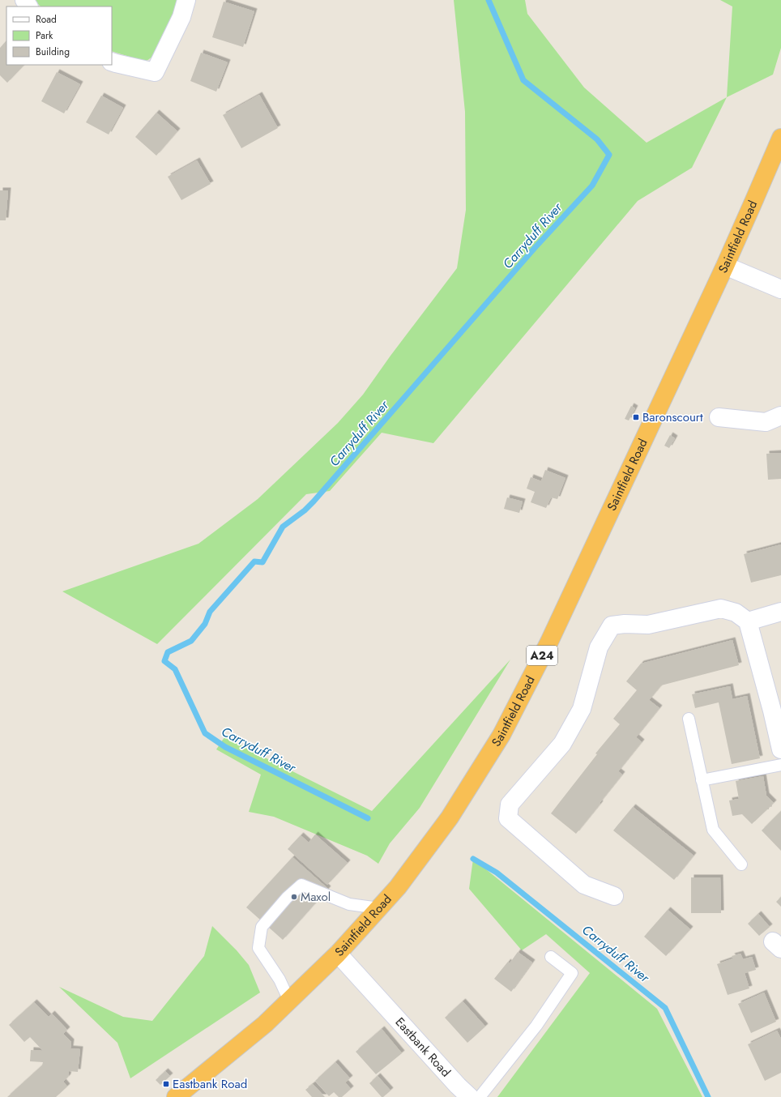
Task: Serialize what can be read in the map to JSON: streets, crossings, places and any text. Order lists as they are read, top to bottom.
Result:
{
  "streets": {
    "highway": ["Saintfield Road", "A24"],
    "street": ["Eastbank Road"]
  },
  "crossings": [
    ["Saintfield Road", "Eastbank Road"]
  ],
  "water": ["Carryduff River"],
  "places": {
    "transit": ["Baronscourt", "Eastbank Road"],
    "other": ["Maxol"]
  },
  "legend": ["Road", "Park", "Building"]
}
